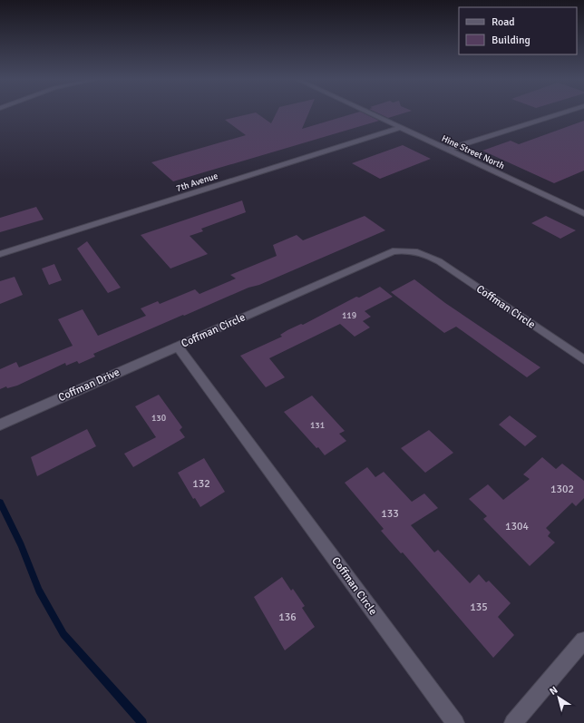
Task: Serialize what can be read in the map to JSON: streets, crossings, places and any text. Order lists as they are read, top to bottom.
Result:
{
  "streets": {
    "street": [
      "Hine Street North",
      "7th Avenue",
      "Coffman Circle",
      "Coffman Drive"
    ]
  },
  "crossings": [
    ["Hine Street North", "7th Avenue"],
    ["Coffman Circle", "Coffman Drive"]
  ],
  "house_numbers": [
    "119",
    "130",
    "131",
    "132",
    "1302",
    "133",
    "1304",
    "135",
    "136"
  ],
  "legend": ["Road", "Building"],
  "north": "top left"
}
